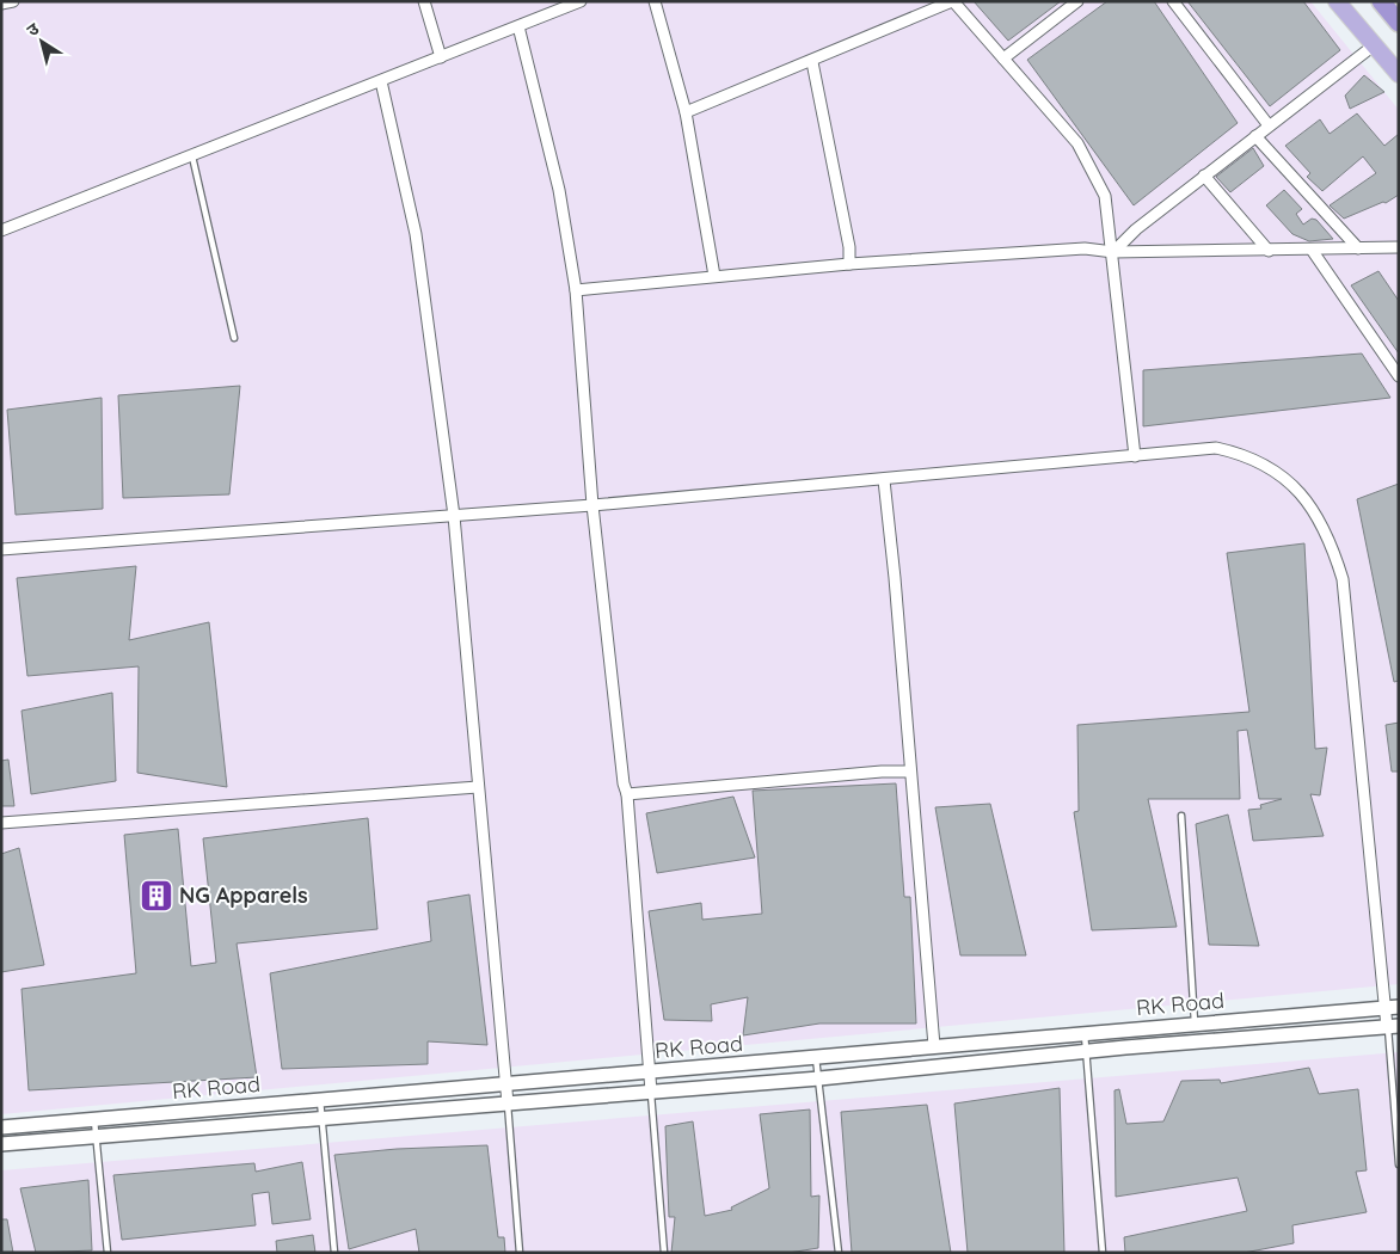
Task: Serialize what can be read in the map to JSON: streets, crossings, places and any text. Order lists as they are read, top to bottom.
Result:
{
  "streets": {
    "street": ["RK Road"]
  },
  "places": {
    "building": ["NG Apparels"]
  },
  "north": "top left"
}
